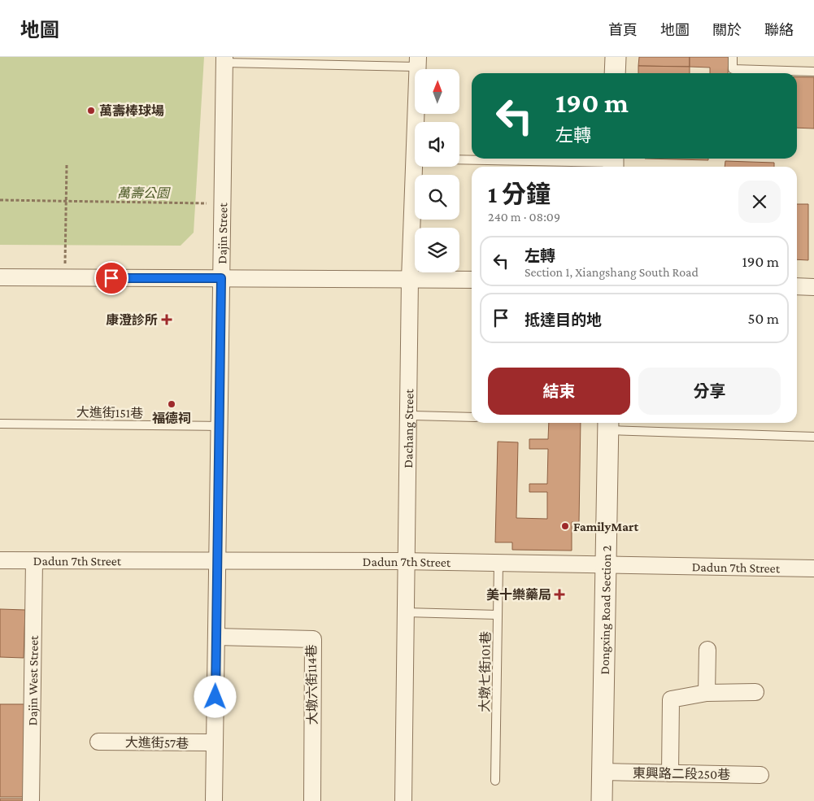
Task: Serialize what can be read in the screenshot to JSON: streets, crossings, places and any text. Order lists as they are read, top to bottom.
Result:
{
  "streets": {
    "street": [
      "Dajin Street",
      "Dachang Street",
      "Dadun 7th Street",
      "Dongxing Road Section 2",
      "Dajin West Street",
      "大墩六街114巷",
      "大進街57巷",
      "東興路二段250巷"
    ],
    "lane": ["大進街151巷", "大墩七街101巷"]
  },
  "crossings": [
    ["Dajin Street", "大進街151巷"],
    ["Dajin Street", "Dadun 7th Street"],
    ["Dajin Street", "大墩六街114巷"],
    ["Dajin Street", "大進街57巷"],
    ["Dachang Street", "Dadun 7th Street"],
    ["Dadun 7th Street", "Dongxing Road Section 2"],
    ["Dadun 7th Street", "大墩七街101巷"],
    ["Dadun 7th Street", "Dajin West Street"],
    ["Dongxing Road Section 2", "東興路二段250巷"]
  ],
  "parks": ["萬壽公園"],
  "places": {
    "other": ["萬壽棒球場", "福德祠", "FamilyMart"],
    "health": ["康澄診所", "美十樂藥局"]
  },
  "north": "top",
  "page": {
    "header": "地圖",
    "nav": [
      "首頁",
      "地圖",
      "關於",
      "聯絡"
    ],
    "turn": ["190 m", "左轉"],
    "heading": ["1 分鐘", "240 m · 08:09"],
    "list": [
      {
        "name": "左轉",
        "note": "Section 1, Xiangshang South Road",
        "value": "190 m"
      },
      {
        "name": "抵達目的地",
        "value": "50 m"
      }
    ],
    "buttons": ["結束", "分享"]
  }
}
